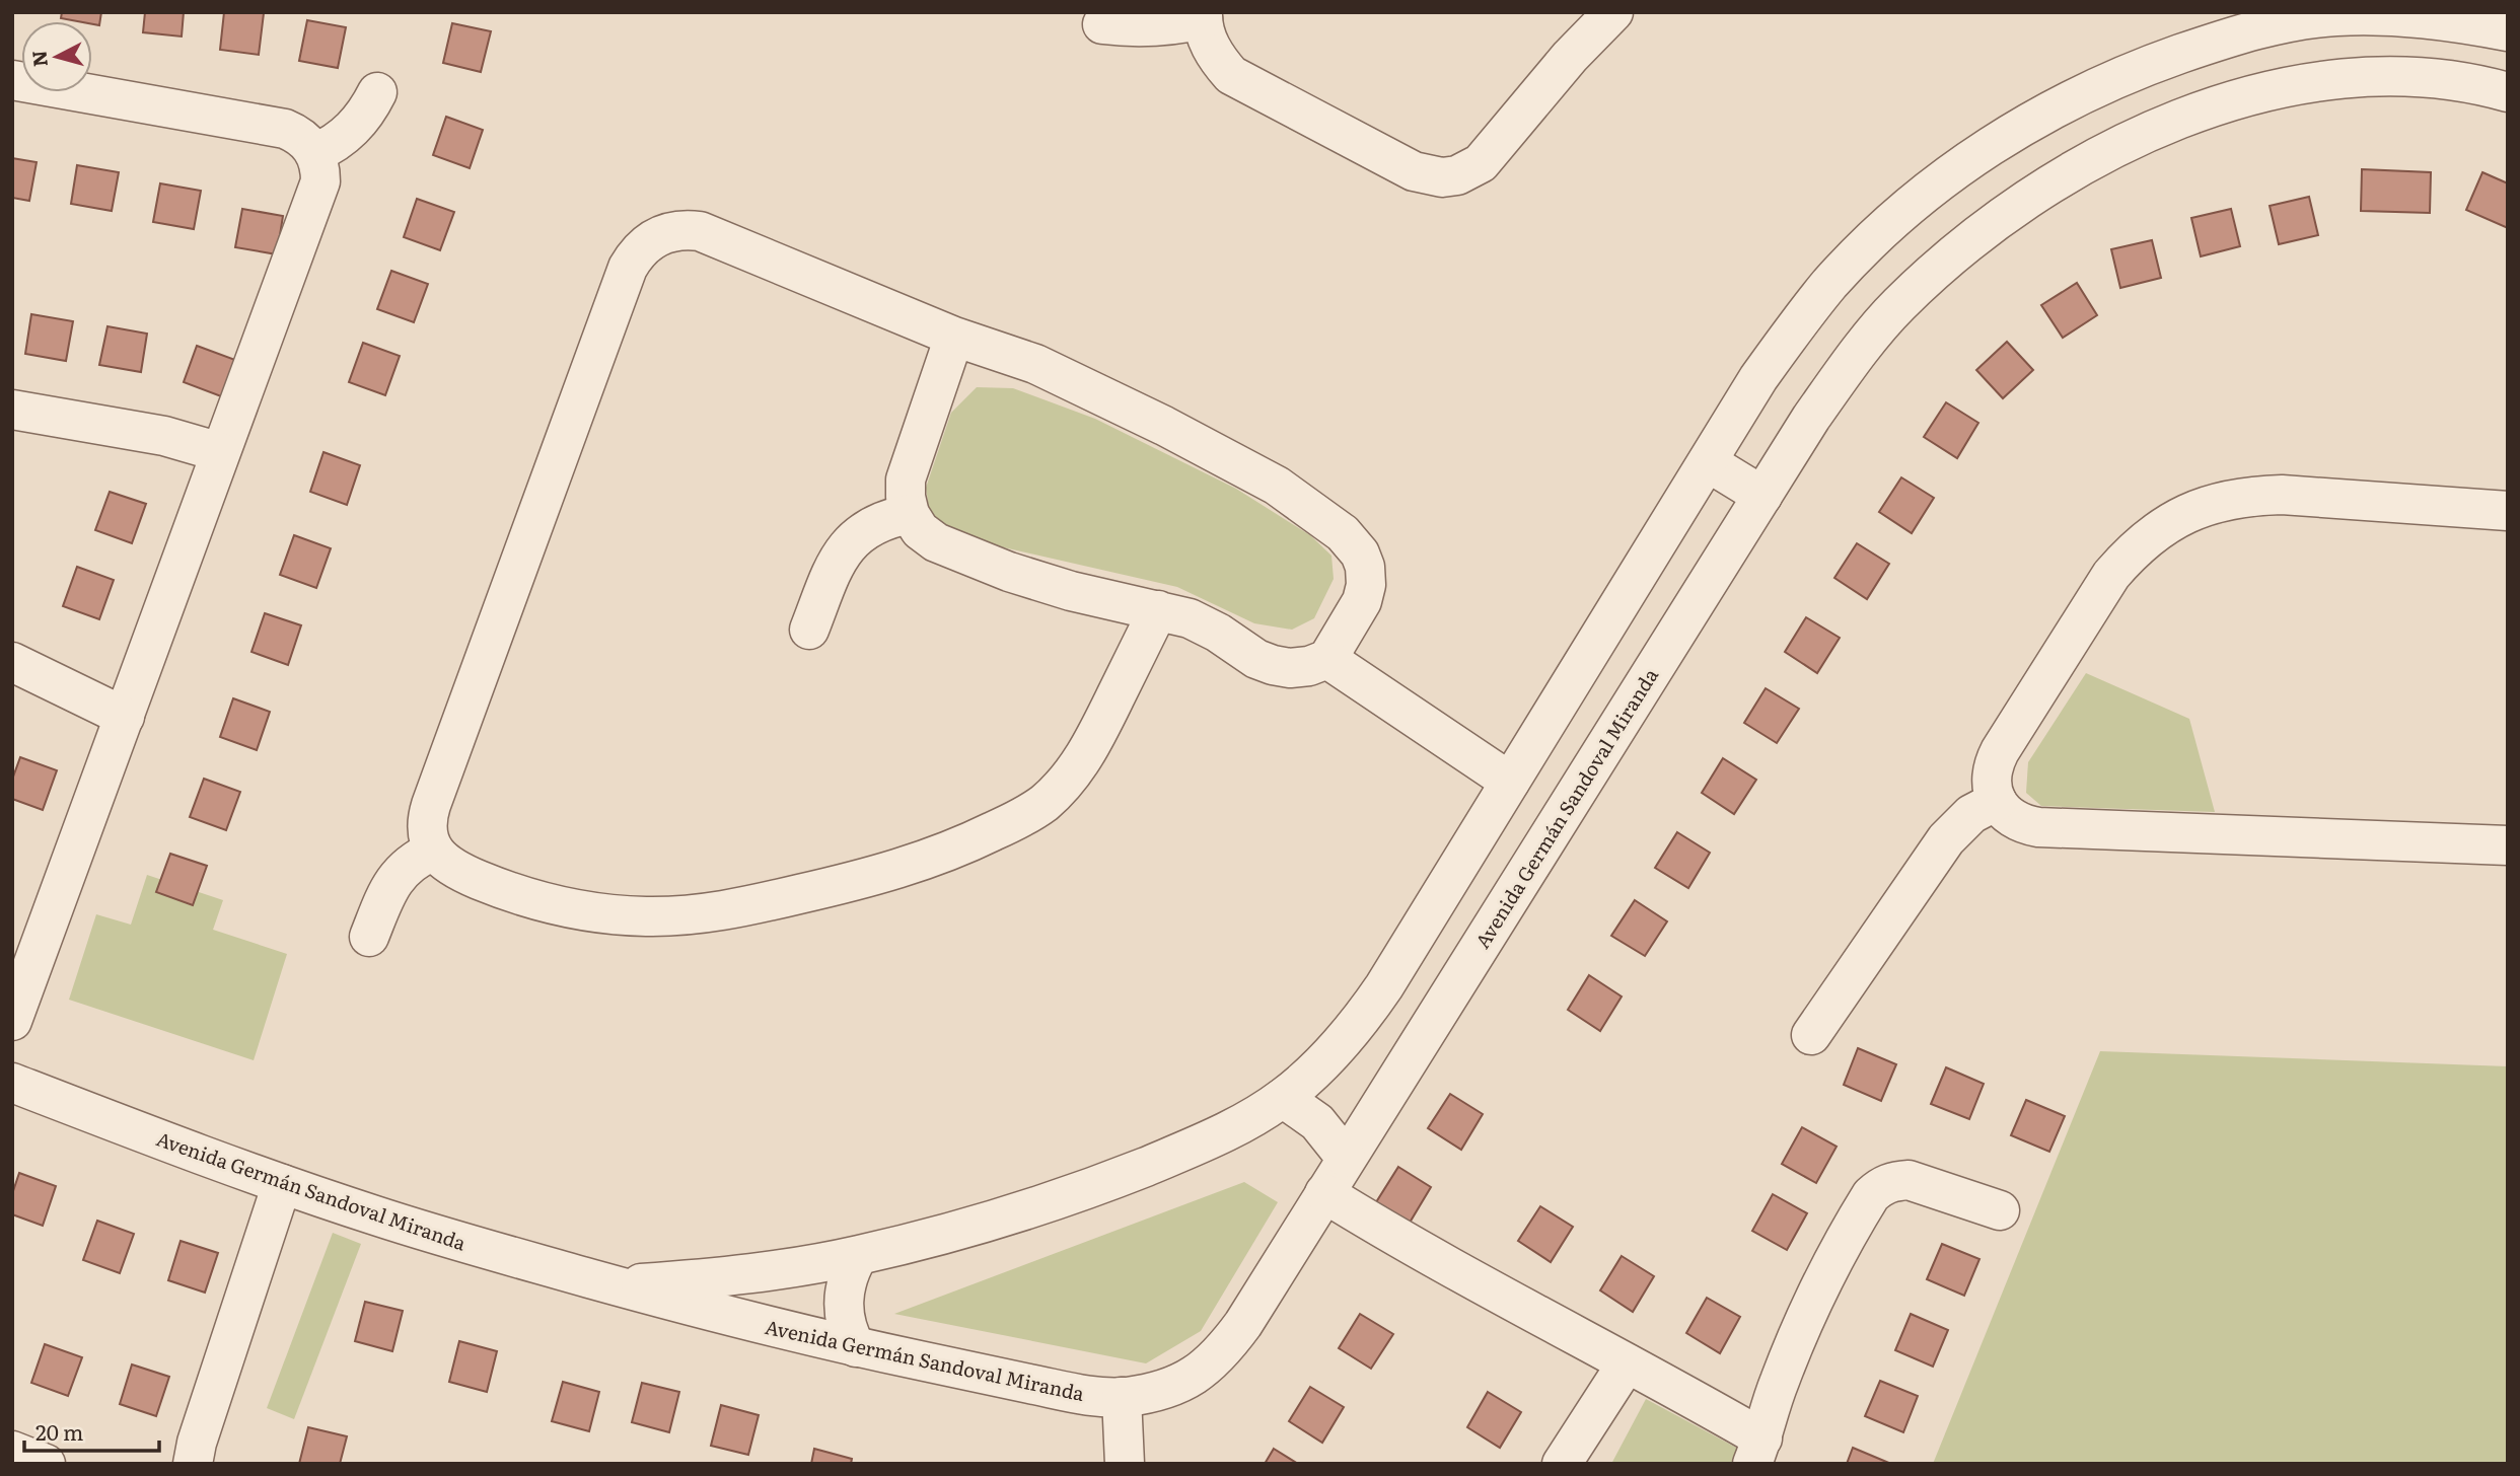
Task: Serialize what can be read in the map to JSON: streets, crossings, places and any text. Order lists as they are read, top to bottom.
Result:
{
  "streets": {
    "street": ["Avenida Germán Sandoval Miranda"]
  },
  "scale_bar": "20 m",
  "north": "left"
}
